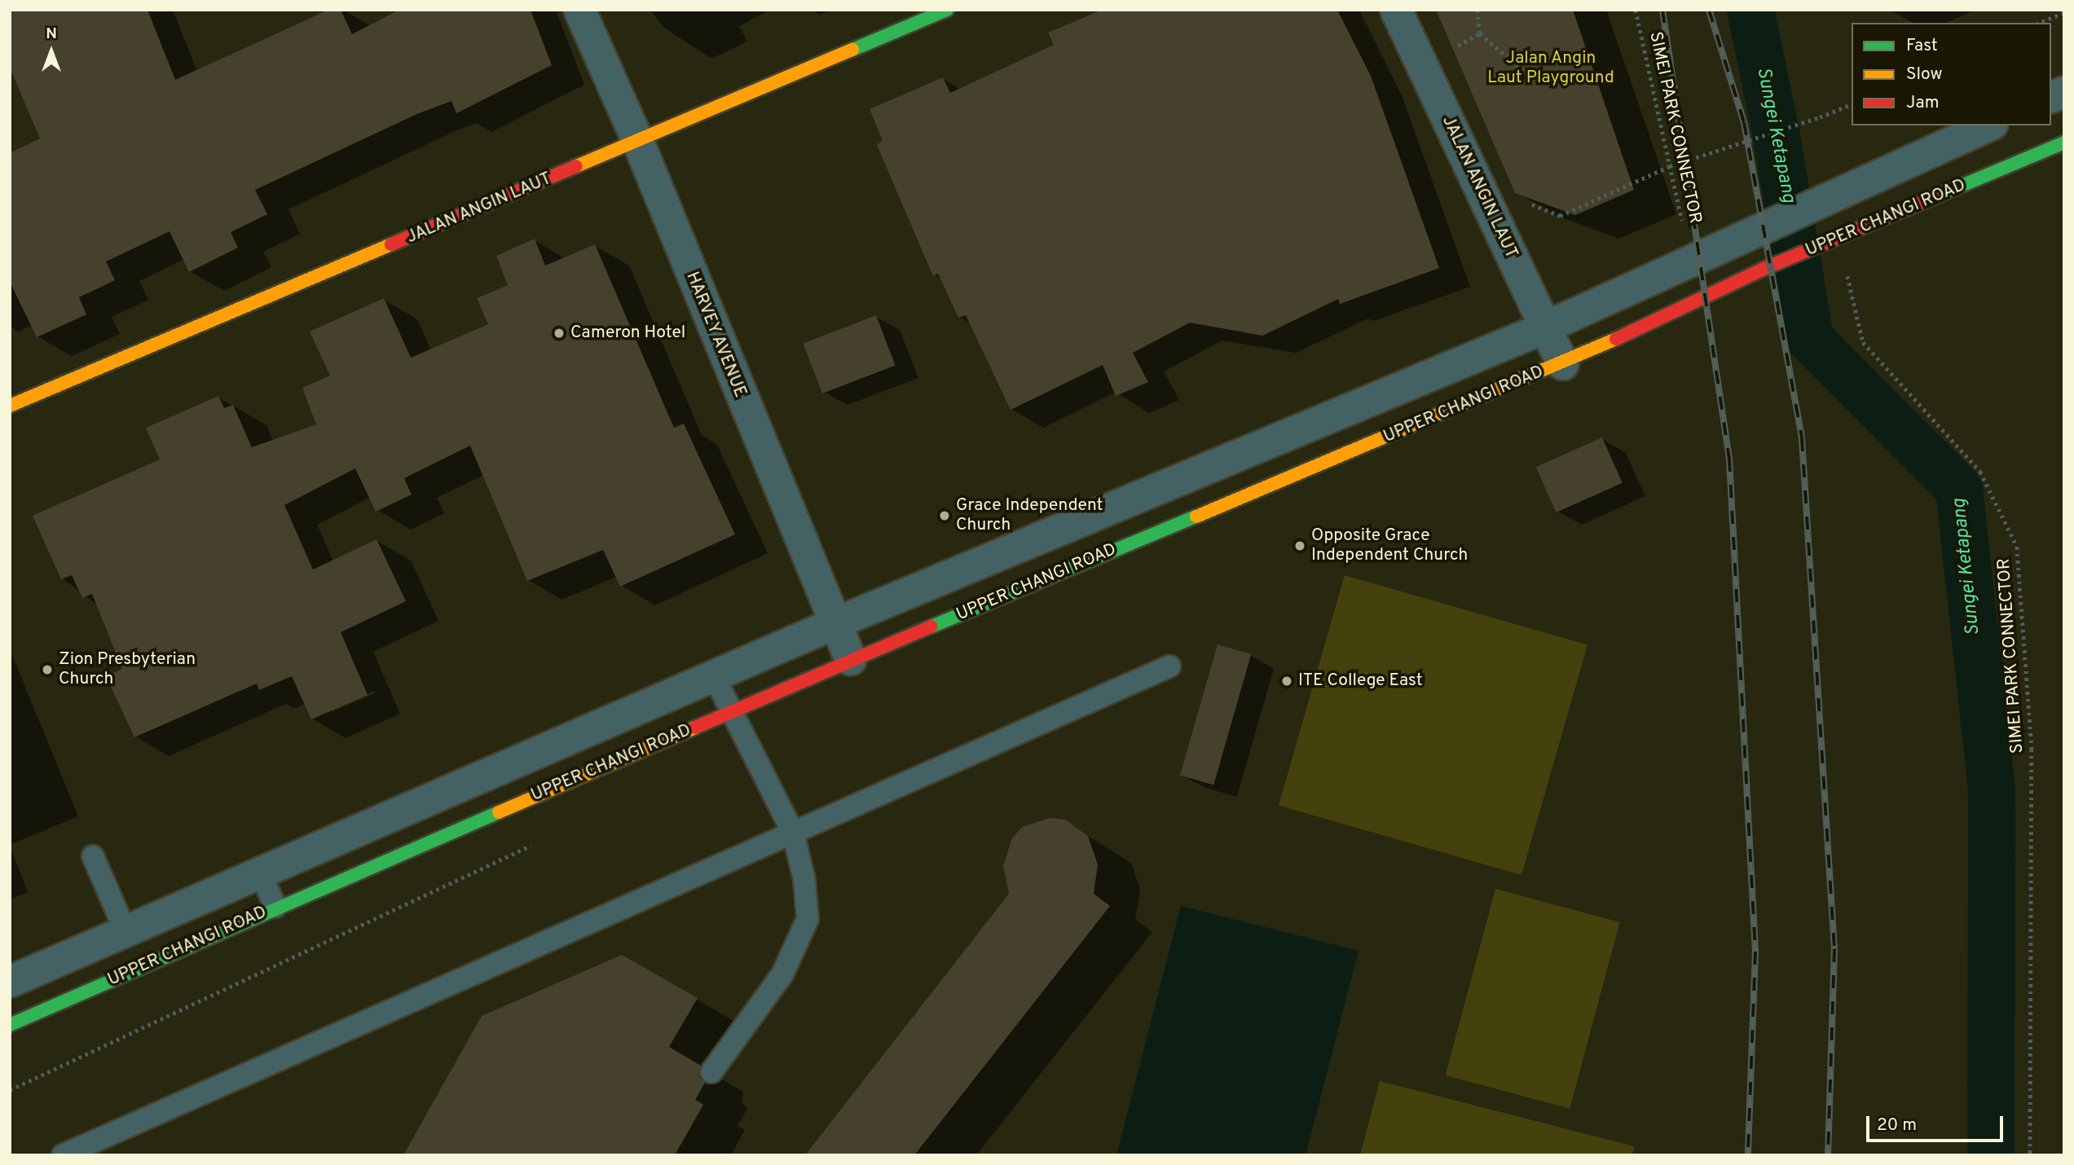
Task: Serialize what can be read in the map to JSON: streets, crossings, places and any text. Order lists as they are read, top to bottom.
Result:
{
  "streets": {
    "street": ["JALAN ANGIN LAUT", "UPPER CHANGI ROAD", "HARVEY AVENUE"],
    "path": ["SIMEI PARK CONNECTOR"]
  },
  "crossings": [
    ["JALAN ANGIN LAUT", "UPPER CHANGI ROAD"],
    ["JALAN ANGIN LAUT", "HARVEY AVENUE"],
    ["UPPER CHANGI ROAD", "HARVEY AVENUE"]
  ],
  "water": ["Sungei Ketapang"],
  "parks": ["Jalan Angin Laut Playground"],
  "places": [
    "Cameron Hotel",
    "Grace Independent Church",
    "Opposite Grace Independent Church",
    "Zion Presbyterian Church",
    "ITE College East"
  ],
  "legend": ["Fast", "Slow", "Jam"],
  "scale_bar": "20 m",
  "north": "top"
}
